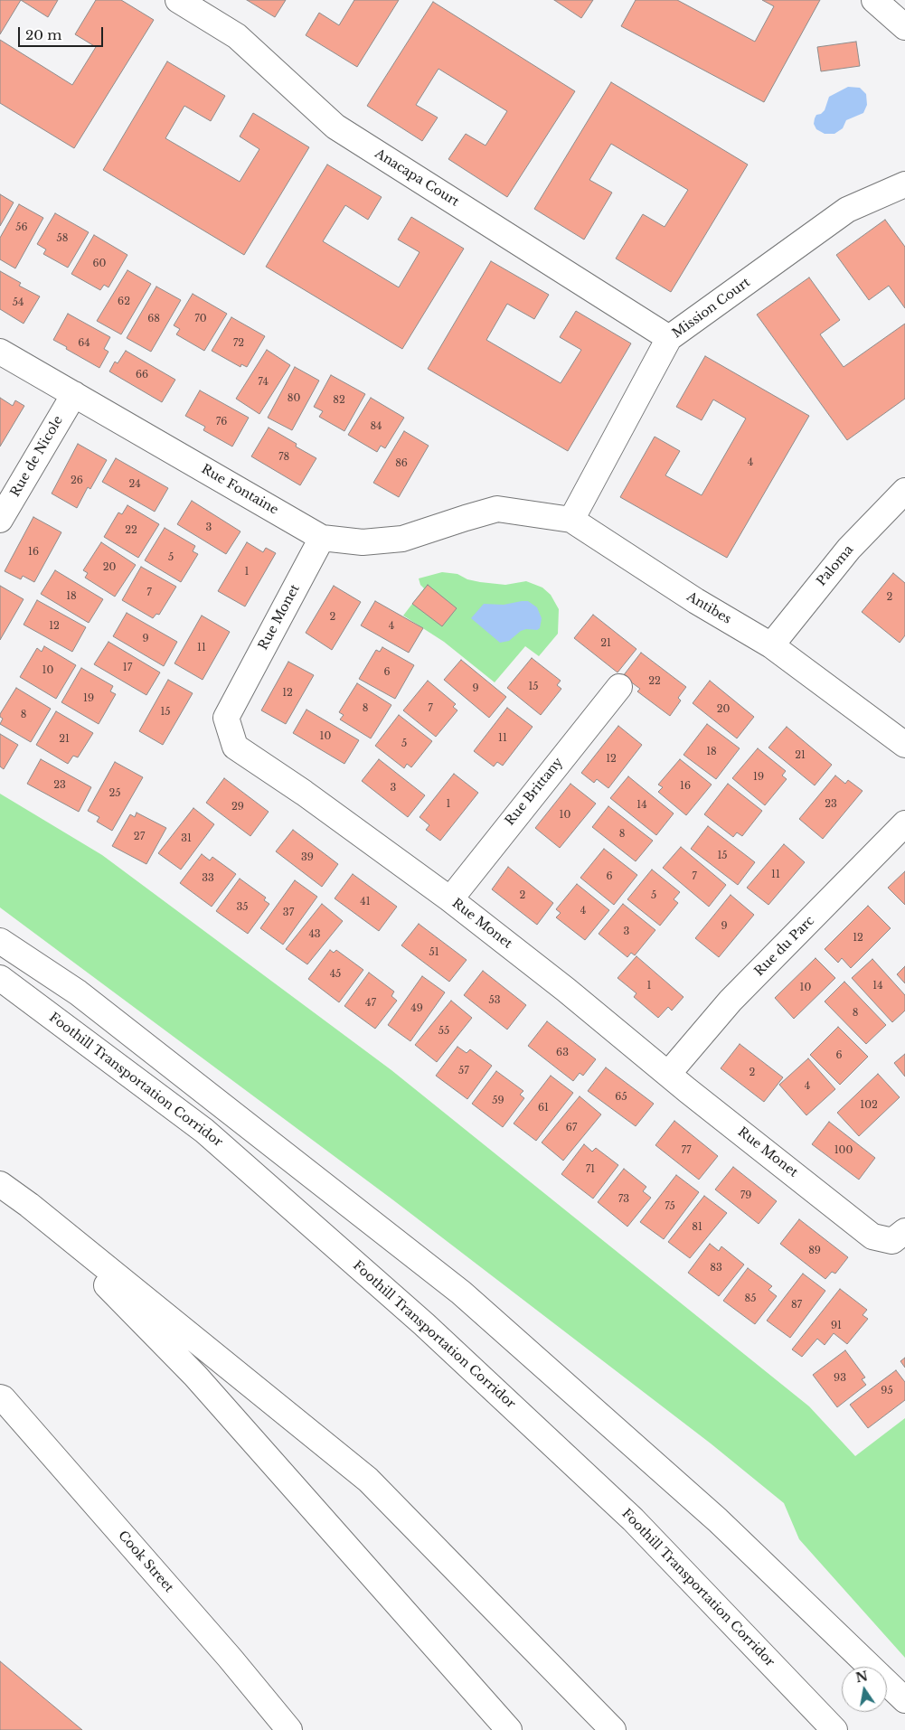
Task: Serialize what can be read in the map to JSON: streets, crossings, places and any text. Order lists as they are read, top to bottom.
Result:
{
  "streets": {
    "main road": [
      "Anacapa Court",
      "Mission Court",
      "Rue de Nicole",
      "Rue Fontaine",
      "Paloma",
      "Antibes",
      "Rue Monet",
      "Rue Brittany",
      "Rue du Parc",
      "Foothill Transportation Corridor",
      "Cook Street"
    ]
  },
  "crossings": [
    ["Anacapa Court", "Mission Court"],
    ["Mission Court", "Antibes"],
    ["Rue de Nicole", "Rue Fontaine"],
    ["Rue Fontaine", "Antibes"],
    ["Rue Fontaine", "Rue Monet"],
    ["Paloma", "Antibes"],
    ["Rue Monet", "Rue Brittany"],
    ["Rue Monet", "Rue du Parc"]
  ],
  "house_numbers": [
    "56",
    "58",
    "60",
    "62",
    "54",
    "68",
    "70",
    "64",
    "72",
    "66",
    "74",
    "80",
    "82",
    "76",
    "84",
    "78",
    "4",
    "86",
    "26",
    "24",
    "3",
    "22",
    "16",
    "5",
    "20",
    "1",
    "7",
    "18",
    "2",
    "2",
    "12",
    "4",
    "9",
    "21",
    "11",
    "17",
    "10",
    "6",
    "22",
    "15",
    "9",
    "12",
    "19",
    "8",
    "7",
    "20",
    "15",
    "8",
    "10",
    "11",
    "21",
    "5",
    "18",
    "21",
    "12",
    "19",
    "23",
    "16",
    "3",
    "25",
    "1",
    "23",
    "14",
    "29",
    "10",
    "8",
    "27",
    "31",
    "15",
    "39",
    "11",
    "6",
    "7",
    "33",
    "2",
    "5",
    "41",
    "35",
    "4",
    "37",
    "9",
    "3",
    "43",
    "12",
    "51",
    "45",
    "1",
    "14",
    "10",
    "53",
    "47",
    "49",
    "8",
    "55",
    "63",
    "6",
    "57",
    "2",
    "4",
    "65",
    "59",
    "102",
    "61",
    "67",
    "77",
    "100",
    "71",
    "79",
    "73",
    "75",
    "81",
    "89",
    "83",
    "85",
    "87",
    "91",
    "93",
    "95"
  ],
  "scale_bar": "20 m",
  "north": "top"
}
